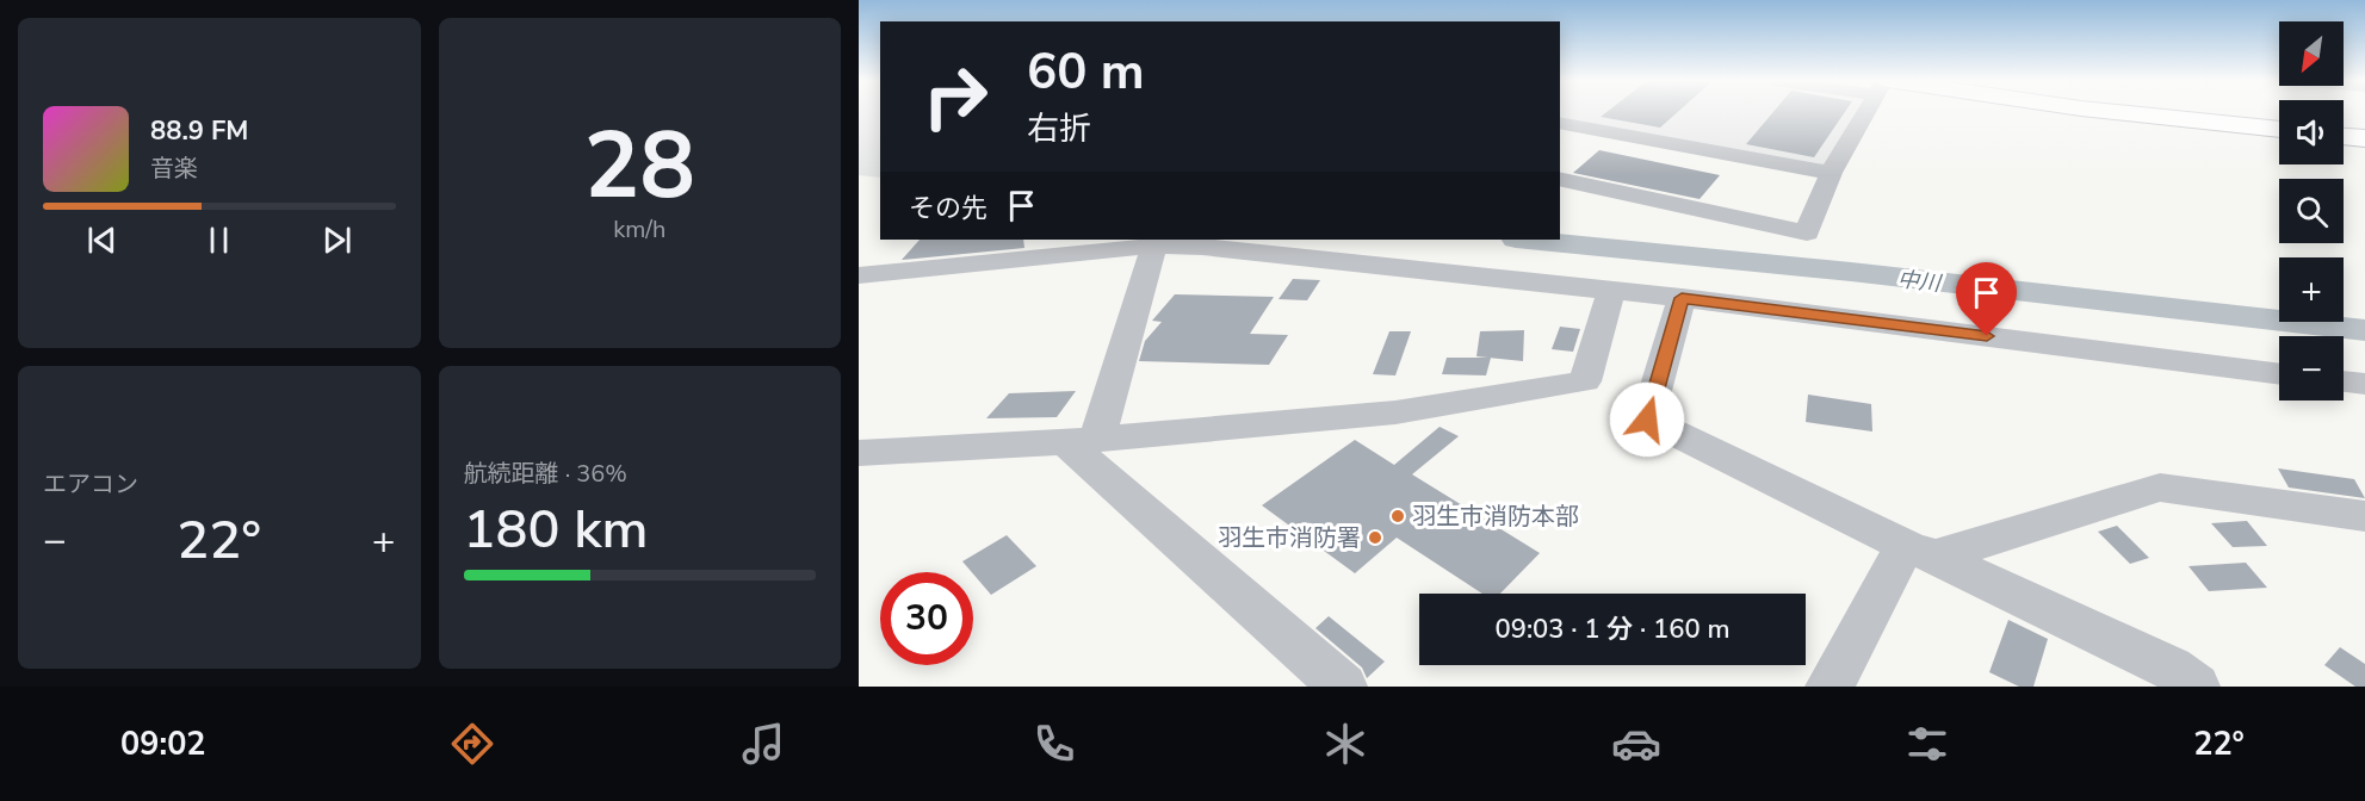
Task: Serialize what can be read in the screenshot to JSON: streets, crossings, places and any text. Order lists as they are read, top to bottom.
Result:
{
  "water": ["中川"],
  "places": ["羽生市消防本部", "羽生市消防署"],
  "north": "bottom left",
  "page": {
    "tile": [
      ["28", "km/h"],
      "エアコン",
      ["航続距離 · 36%", "180 km"]
    ],
    "map_buttons": ["+", "−"],
    "turn": ["60 m", "右折"],
    "song": ["88.9 FM", "音楽"],
    "then": "その先",
    "heat": ["−", "22°", "+"],
    "limit": "30",
    "trip": "09:03 · 1 分 · 160 m",
    "tabs": ["09:02", "22°"]
  }
}
